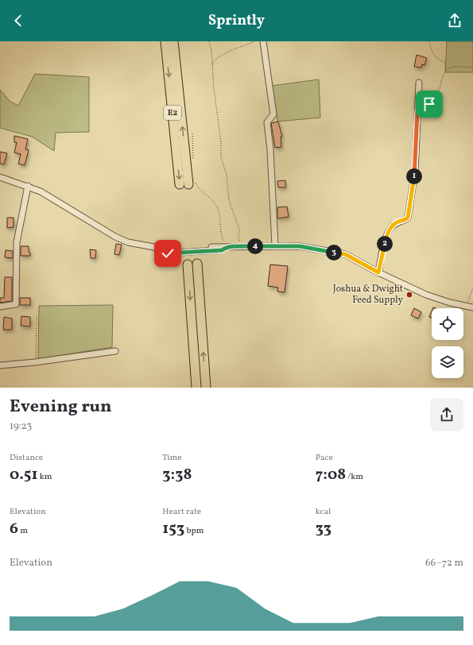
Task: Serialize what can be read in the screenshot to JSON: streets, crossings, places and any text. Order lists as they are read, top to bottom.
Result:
{
  "streets": {
    "highway": ["E2"]
  },
  "places": ["Joshua & Dwight Feed Supply"],
  "page": {
    "header": "Sprintly",
    "pins": [
      "1",
      "2",
      "4",
      "3"
    ],
    "heading": ["Evening run", "19:23"],
    "stats": [
      ["Distance", "0.51 km"],
      ["Time", "3:38"],
      ["Pace", "7:08 /km"],
      ["Elevation", "6 m"],
      ["Heart rate", "153 bpm"],
      ["kcal", "33"]
    ],
    "chart": ["Elevation", "66–72 m"]
  }
}
